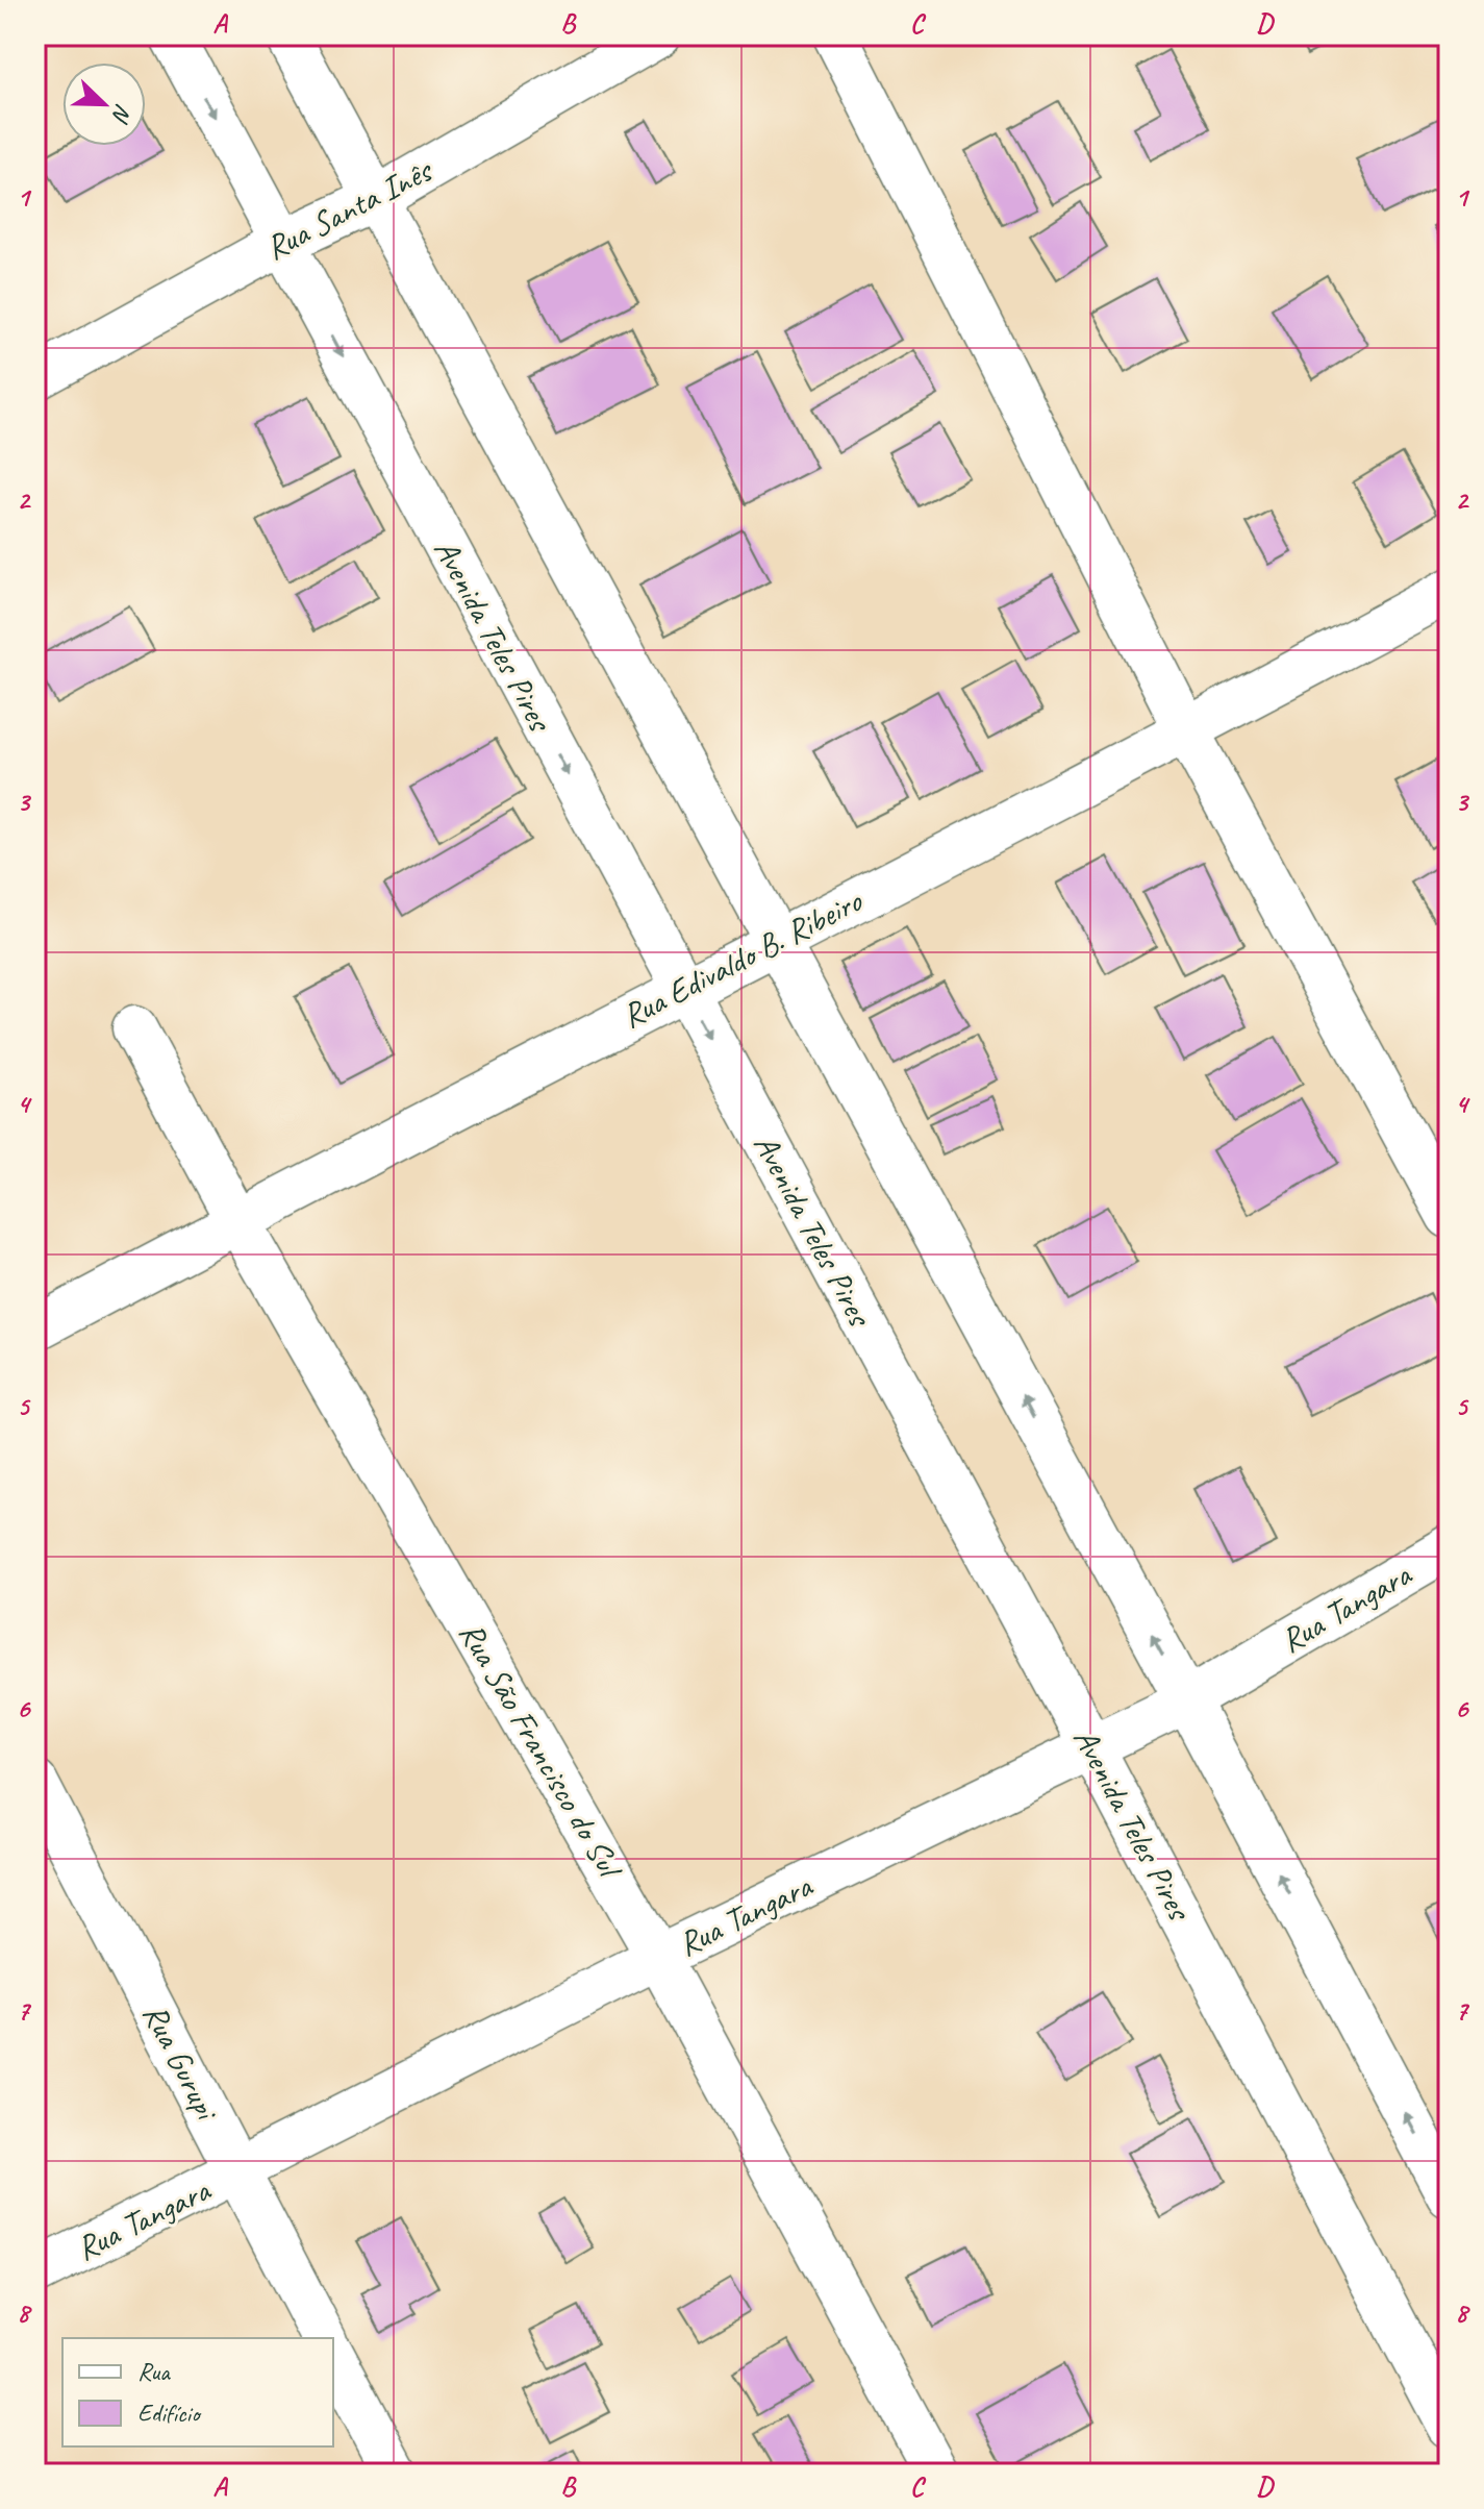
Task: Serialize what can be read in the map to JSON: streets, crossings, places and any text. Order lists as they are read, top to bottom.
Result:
{
  "streets": {
    "street": [
      "Rua Santa Inês",
      "Avenida Teles Pires",
      "Rua Edivaldo B. Ribeiro",
      "Rua Tangara",
      "Rua São Francisco do Sul",
      "Rua Gurupi"
    ]
  },
  "crossings": [
    ["Rua Santa Inês", "Avenida Teles Pires"],
    ["Avenida Teles Pires", "Rua Edivaldo B. Ribeiro"],
    ["Avenida Teles Pires", "Rua Tangara"],
    ["Rua Edivaldo B. Ribeiro", "Rua São Francisco do Sul"],
    ["Rua Tangara", "Rua São Francisco do Sul"],
    ["Rua Tangara", "Rua Gurupi"]
  ],
  "legend": ["Rua", "Edifício"],
  "north": "bottom right",
  "grid": {
    "columns": [
      "A",
      "B",
      "C",
      "D"
    ],
    "rows": [
      "1",
      "2",
      "3",
      "4",
      "5",
      "6",
      "7",
      "8"
    ]
  }
}
